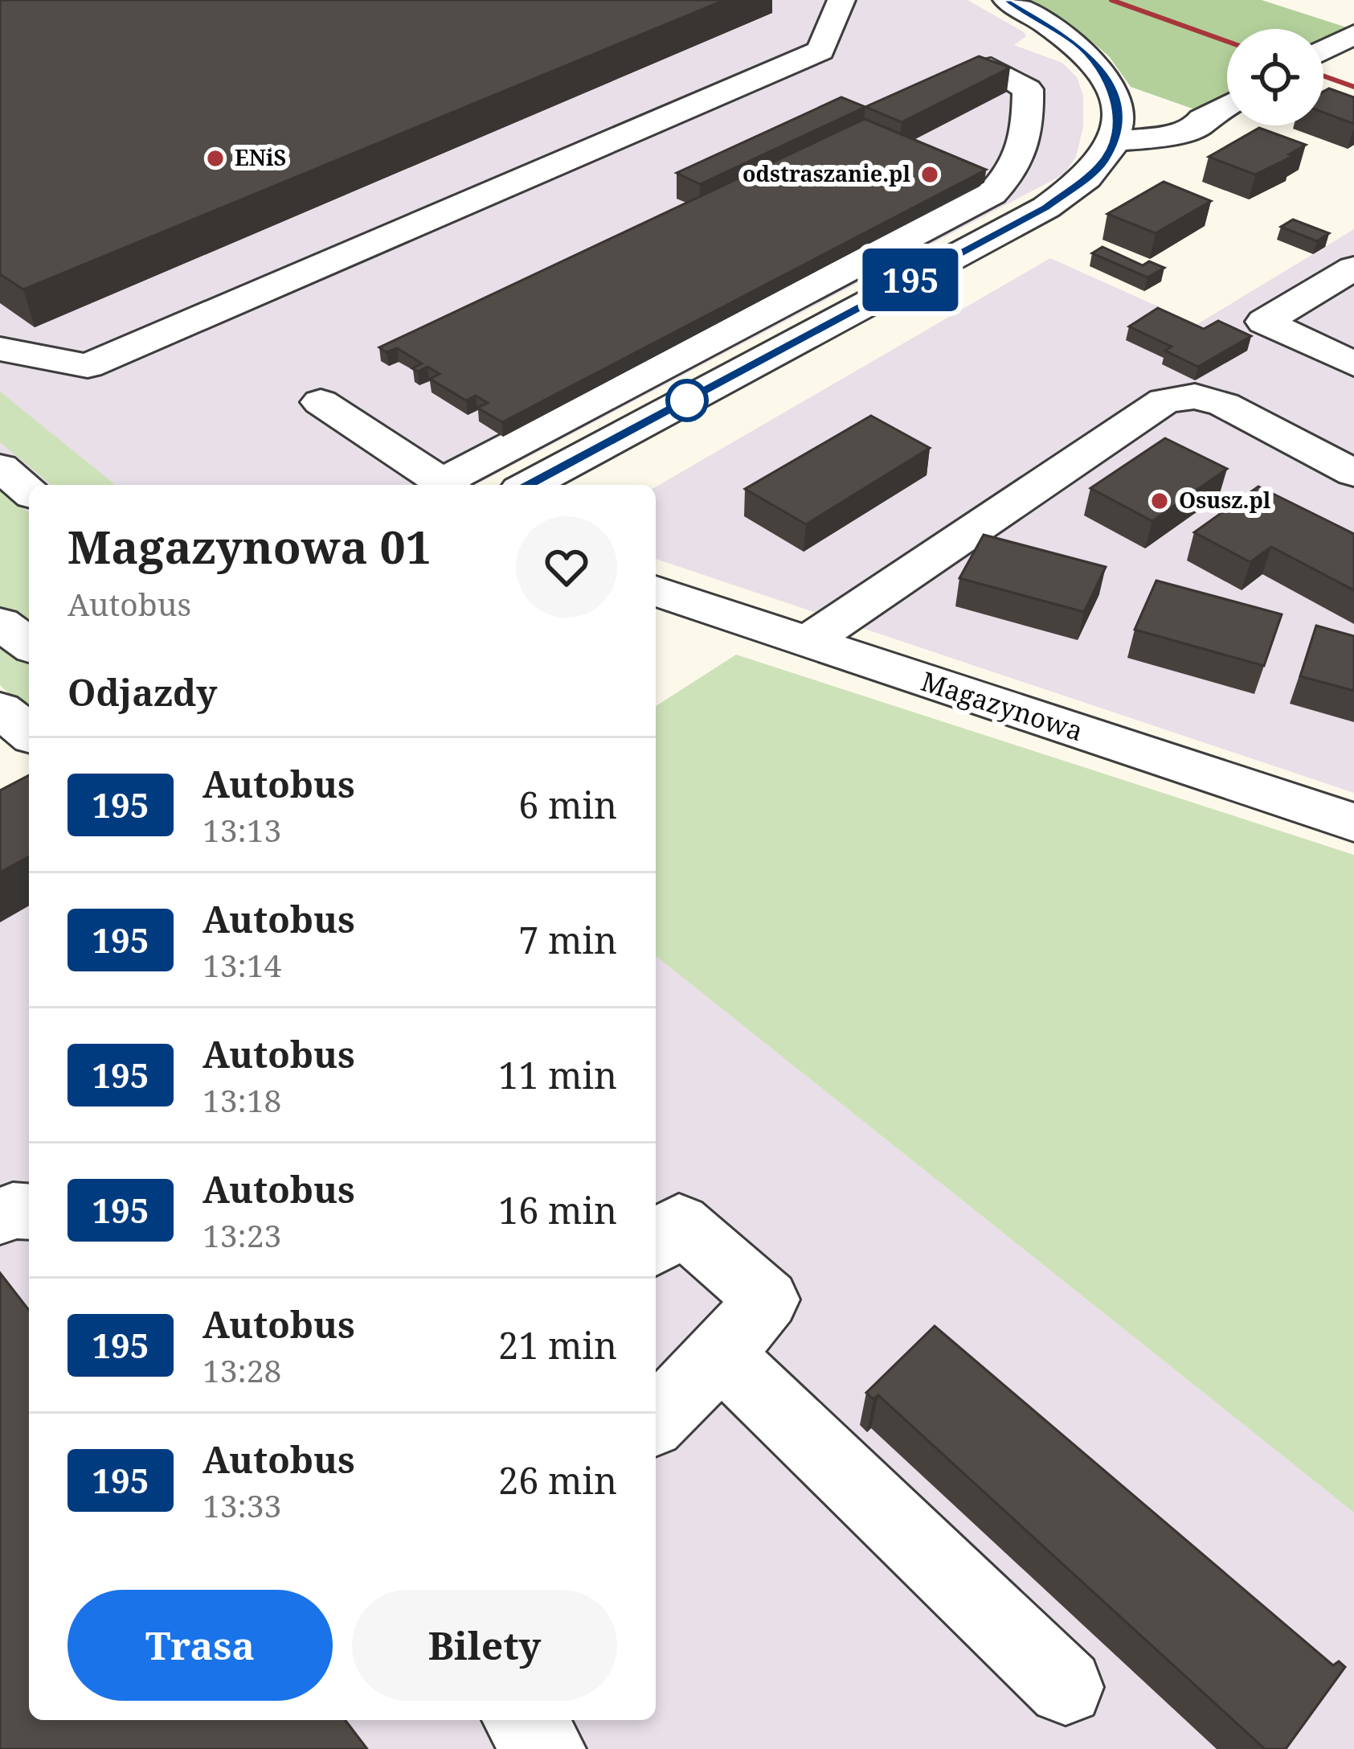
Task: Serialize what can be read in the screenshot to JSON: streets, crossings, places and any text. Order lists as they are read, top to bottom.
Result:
{
  "streets": {
    "street": ["Magazynowa"]
  },
  "places": ["ENiS", "odstraszanie.pl", "Osusz.pl"],
  "lines": ["bus line 195"],
  "page": {
    "on_map": "195",
    "heading": [
      ["Magazynowa 01", "Autobus"],
      "Odjazdy"
    ],
    "list": [
      {
        "mark": "195",
        "name": "Autobus",
        "note": "13:13",
        "value": "6 min"
      },
      {
        "mark": "195",
        "name": "Autobus",
        "note": "13:14",
        "value": "7 min"
      },
      {
        "mark": "195",
        "name": "Autobus",
        "note": "13:18",
        "value": "11 min"
      },
      {
        "mark": "195",
        "name": "Autobus",
        "note": "13:23",
        "value": "16 min"
      },
      {
        "mark": "195",
        "name": "Autobus",
        "note": "13:28",
        "value": "21 min"
      },
      {
        "mark": "195",
        "name": "Autobus",
        "note": "13:33",
        "value": "26 min"
      }
    ],
    "buttons": ["Trasa", "Bilety"]
  }
}
